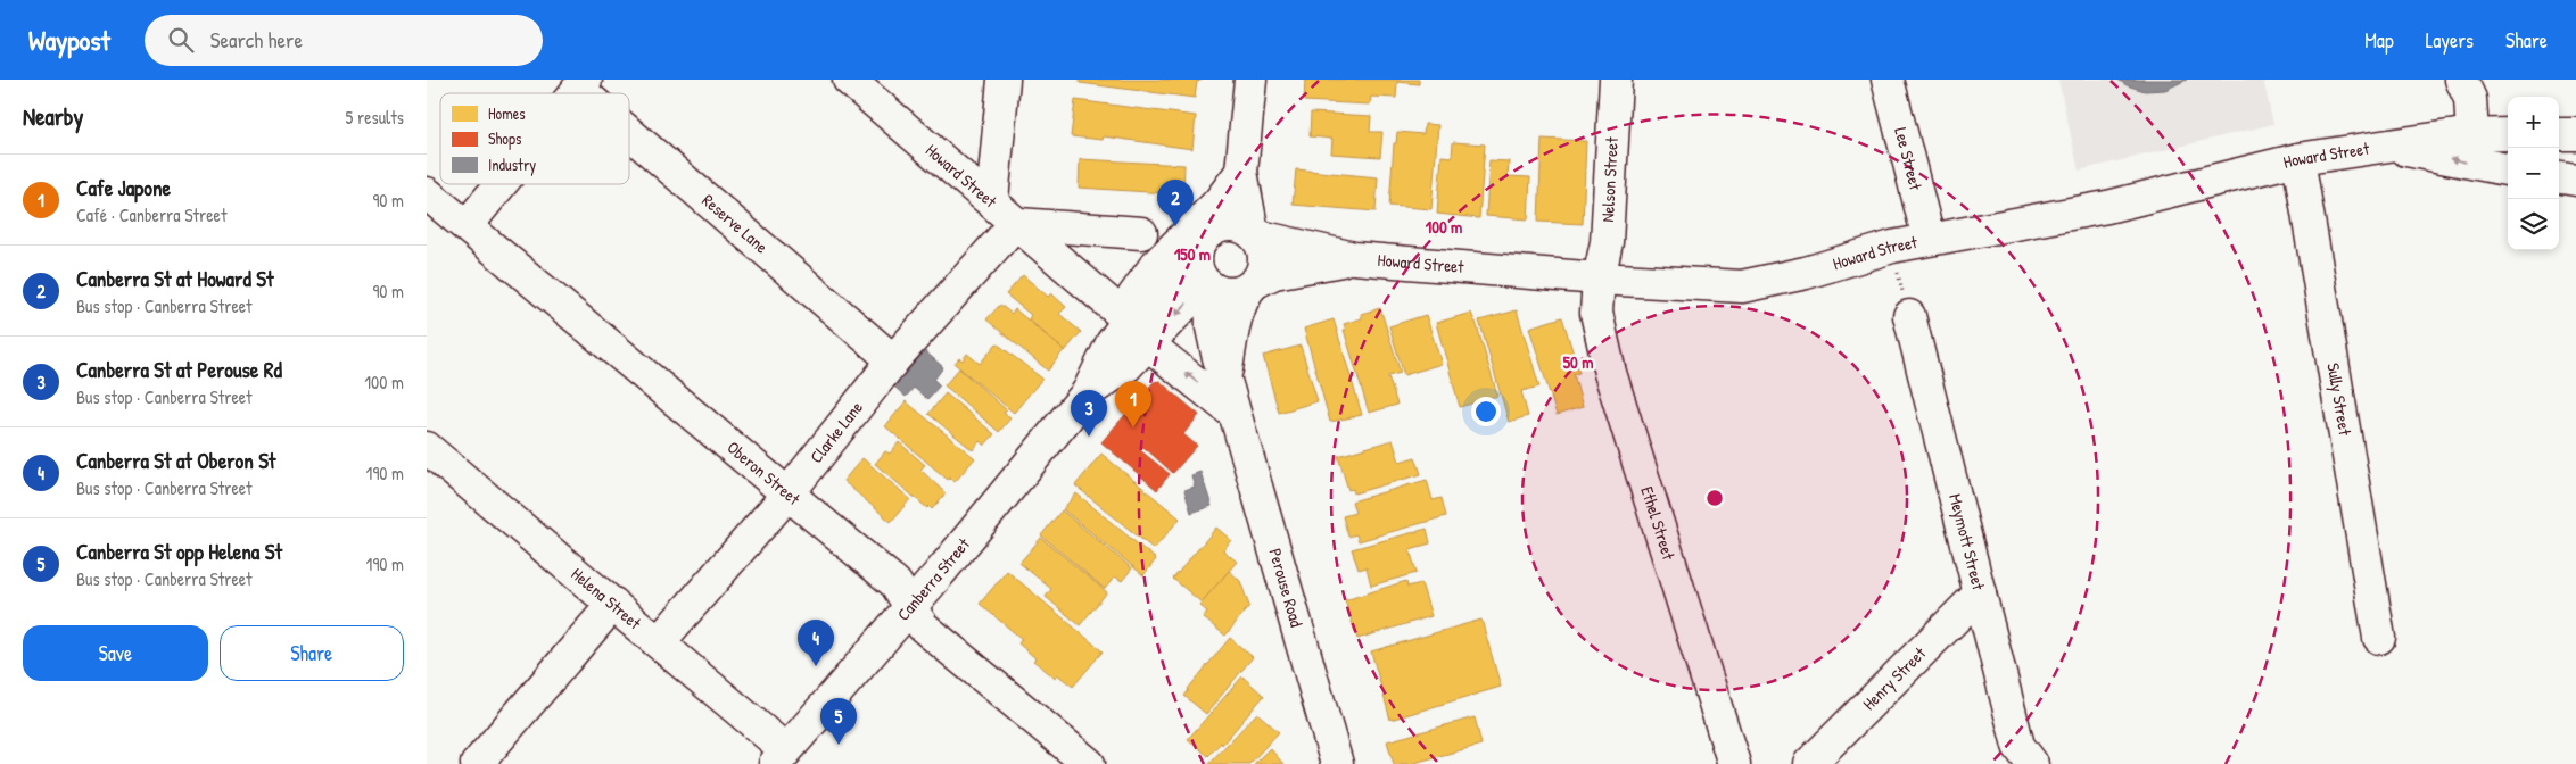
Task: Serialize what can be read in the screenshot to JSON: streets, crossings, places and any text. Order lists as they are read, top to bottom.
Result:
{
  "streets": {
    "street": [
      "Howard Street",
      "Lee Street",
      "Nelson Street",
      "Reserve Lane",
      "Sully Street",
      "Clarke Lane",
      "Oberon Street",
      "Ethel Street",
      "Meymott Street",
      "Canberra Street",
      "Perouse Road",
      "Helena Street",
      "Henry Street"
    ]
  },
  "crossings": [
    ["Howard Street", "Lee Street"],
    ["Howard Street", "Nelson Street"],
    ["Howard Street", "Sully Street"],
    ["Howard Street", "Clarke Lane"],
    ["Howard Street", "Ethel Street"],
    ["Howard Street", "Canberra Street"],
    ["Howard Street", "Perouse Road"],
    ["Nelson Street", "Ethel Street"],
    ["Reserve Lane", "Clarke Lane"],
    ["Clarke Lane", "Oberon Street"],
    ["Clarke Lane", "Helena Street"],
    ["Oberon Street", "Canberra Street"],
    ["Meymott Street", "Henry Street"],
    ["Canberra Street", "Perouse Road"],
    ["Canberra Street", "Helena Street"]
  ],
  "legend": ["Homes", "Shops", "Industry"],
  "page": {
    "header": "Waypost",
    "search": "Search here",
    "nav": ["Map", "Layers", "Share"],
    "heading": ["Nearby", "5 results"],
    "map_buttons": ["+", "−"],
    "list": [
      {
        "mark": "1",
        "name": "Cafe Japone",
        "note": "Café · Canberra Street",
        "value": "90 m"
      },
      {
        "mark": "2",
        "name": "Canberra St at Howard St",
        "note": "Bus stop · Canberra Street",
        "value": "90 m"
      },
      {
        "mark": "3",
        "name": "Canberra St at Perouse Rd",
        "note": "Bus stop · Canberra Street",
        "value": "100 m"
      },
      {
        "mark": "4",
        "name": "Canberra St at Oberon St",
        "note": "Bus stop · Canberra Street",
        "value": "190 m"
      },
      {
        "mark": "5",
        "name": "Canberra St opp Helena St",
        "note": "Bus stop · Canberra Street",
        "value": "190 m"
      }
    ],
    "pins": [
      "2",
      "1",
      "3",
      "4",
      "5"
    ],
    "buttons": ["Save", "Share"]
  },
  "rings": ["100 m", "150 m", "50 m"]
}
